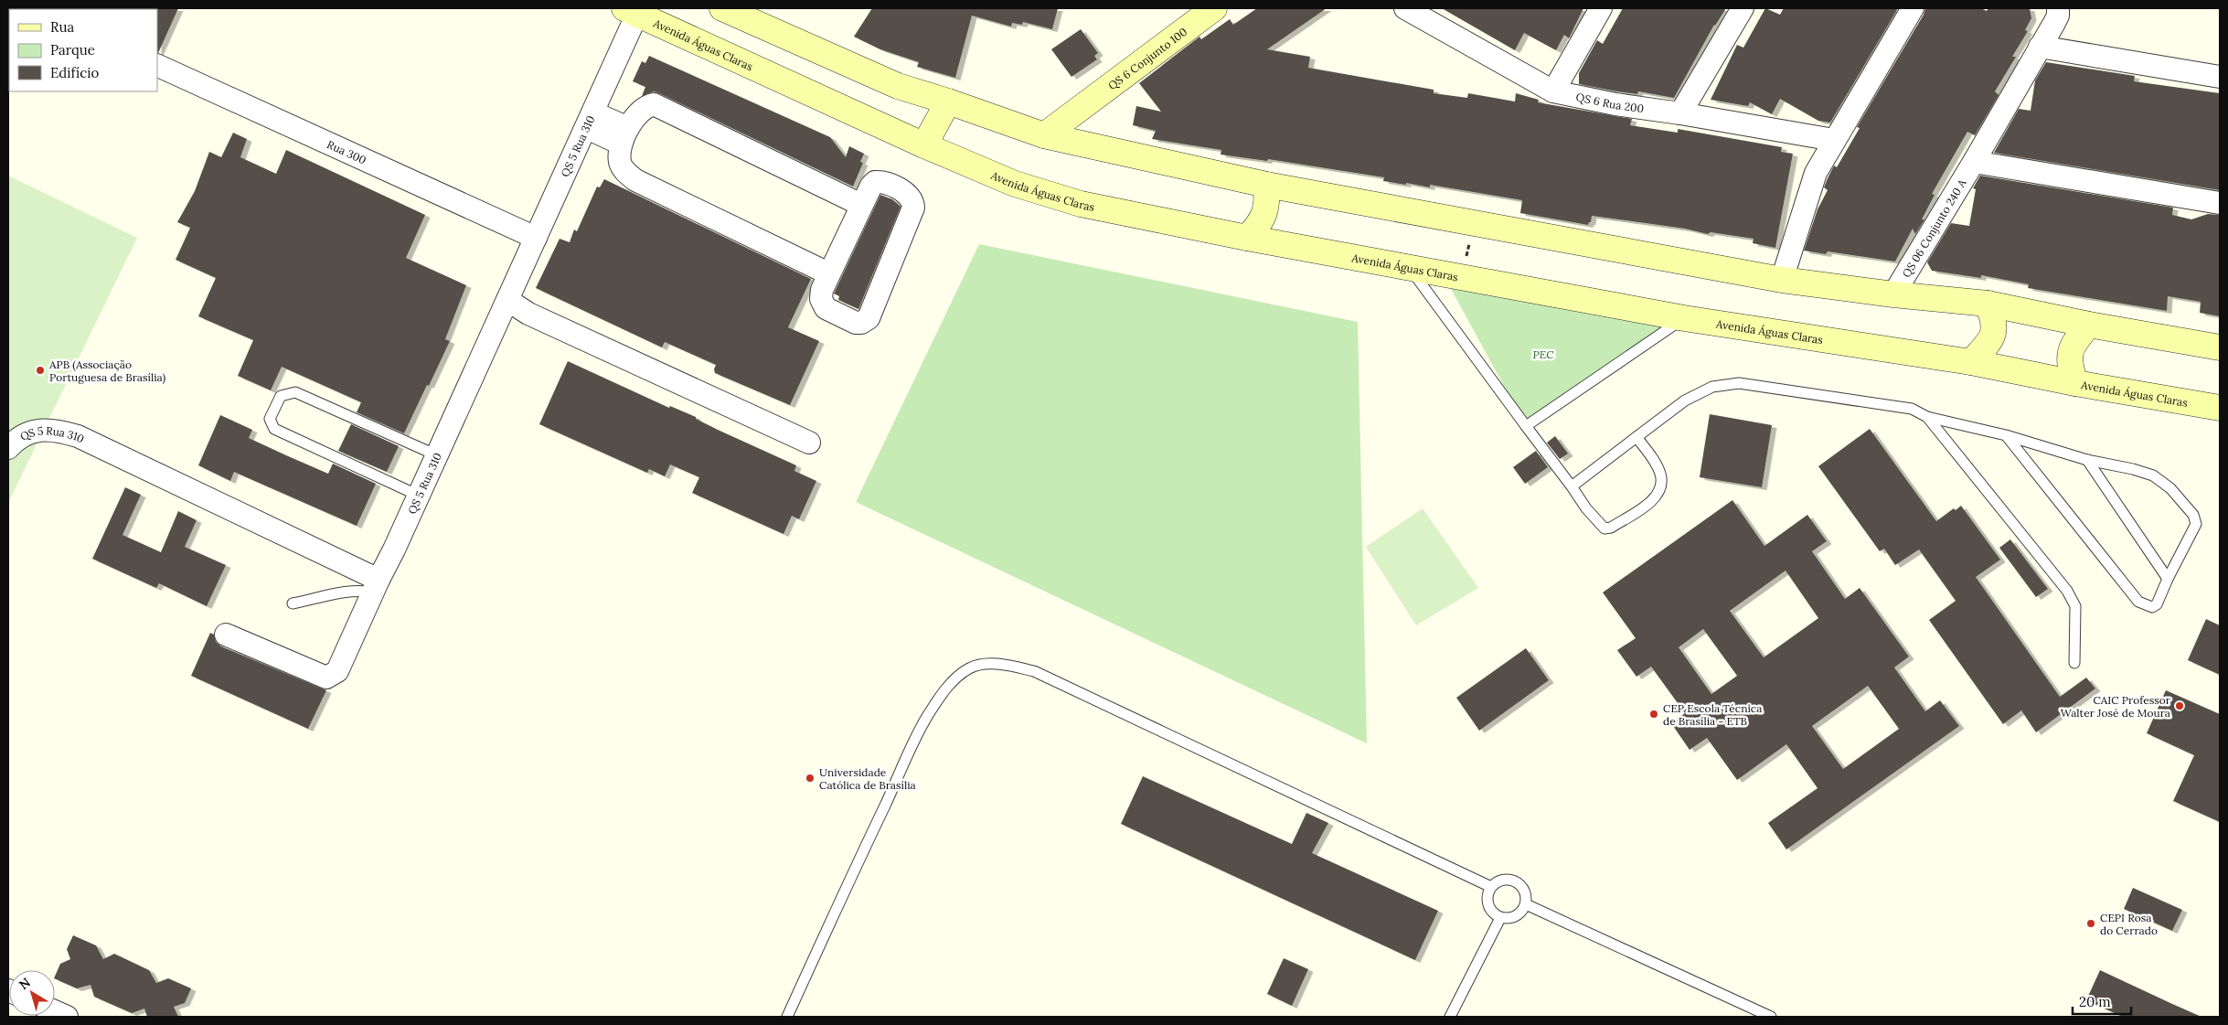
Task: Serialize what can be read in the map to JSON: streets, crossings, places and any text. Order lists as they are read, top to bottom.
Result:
{
  "streets": {
    "main road": ["Avenida Águas Claras", "QS 6 Conjunto 100"],
    "street": [
      "QS 6 Rua 200",
      "QS 5 Rua 310",
      "Rua 300",
      "QS 06 Conjunto 240 A"
    ]
  },
  "crossings": [
    ["Avenida Águas Claras", "QS 5 Rua 310"],
    ["QS 5 Rua 310", "Rua 300"]
  ],
  "parks": ["PEC"],
  "places": [
    "APB (Associação Portuguesa de Brasília)",
    "CAIC Professor Walter José de Moura",
    "CEP Escola Técnica de Brasília - ETB",
    "Universidade Católica de Brasília",
    "CEPI Rosa do Cerrado"
  ],
  "legend": ["Rua", "Parque", "Edifício"],
  "scale_bar": "20 m",
  "north": "top left"
}
